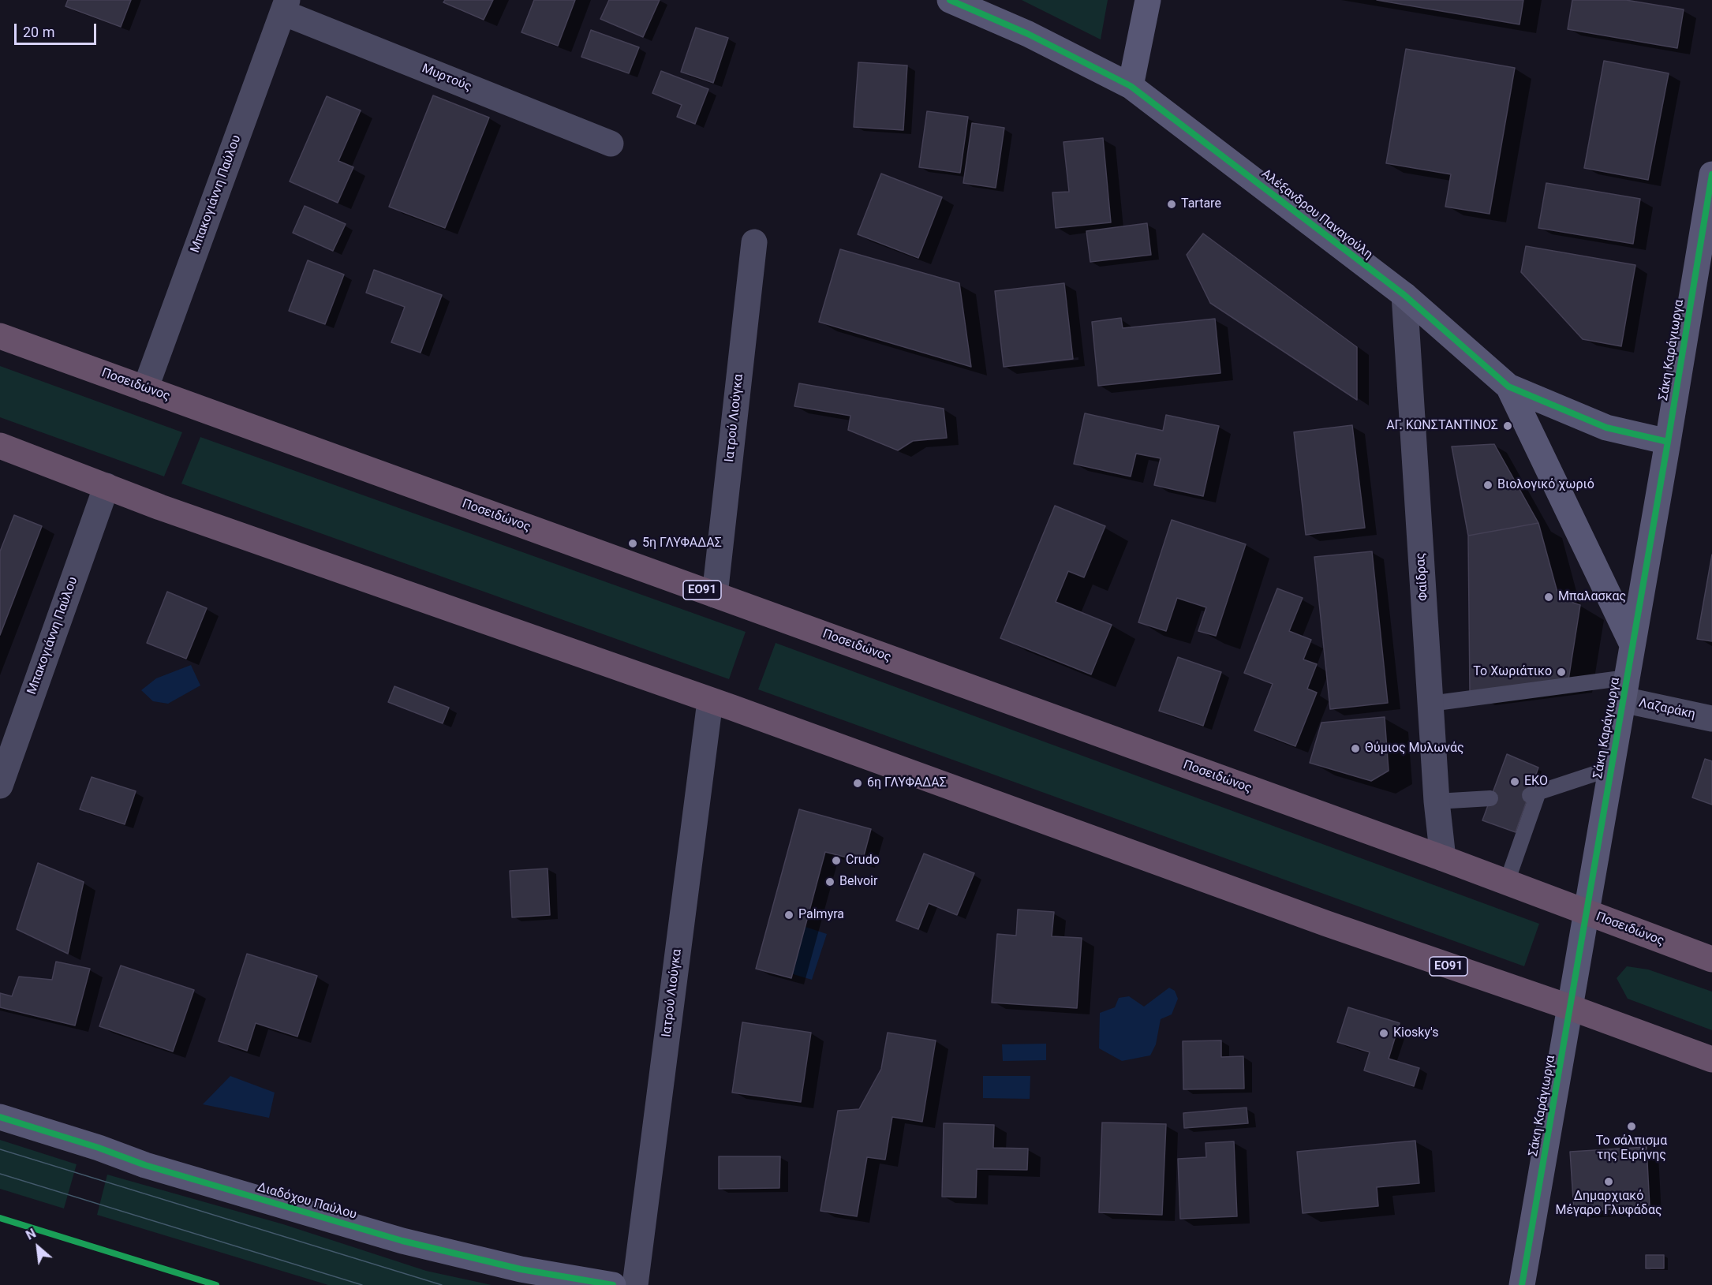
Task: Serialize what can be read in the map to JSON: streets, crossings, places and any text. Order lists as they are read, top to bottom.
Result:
{
  "streets": {
    "highway": ["Ποσειδώνος", "ΕΟ91"],
    "street": [
      "Μυρτούς",
      "Μπακογιάννη Παύλου",
      "Αλέξανδρου Παναγούλη",
      "Σάκη Καράγιωργα",
      "Ιατρού Λιούγκα",
      "Φαίδρας",
      "Λαζαράκη",
      "Διαδόχου Παύλου"
    ]
  },
  "crossings": [
    ["Μυρτούς", "Μπακογιάννη Παύλου"],
    ["Μπακογιάννη Παύλου", "Ποσειδώνος"],
    ["Μπακογιάννη Παύλου", "ΕΟ91"],
    ["Αλέξανδρου Παναγούλη", "Σάκη Καράγιωργα"],
    ["Αλέξανδρου Παναγούλη", "Φαίδρας"],
    ["Σάκη Καράγιωργα", "Ποσειδώνος"],
    ["Σάκη Καράγιωργα", "ΕΟ91"],
    ["Σάκη Καράγιωργα", "Λαζαράκη"],
    ["Ποσειδώνος", "Ιατρού Λιούγκα"],
    ["Ποσειδώνος", "Φαίδρας"],
    ["Ιατρού Λιούγκα", "ΕΟ91"]
  ],
  "places": [
    "Tartare",
    "ΑΓ. ΚΩΝΣΤΑΝΤΙΝΟΣ",
    "Βιολογικό χωριό",
    "5η ΓΛΥΦΑΔΑΣ",
    "Μπαλασκας",
    "Το Χωριάτικο",
    "Θύμιος Μυλωνάς",
    "EKO",
    "6η ΓΛΥΦΑΔΑΣ",
    "Crudo",
    "Belvoir",
    "Palmyra",
    "Kiosky's",
    "Το σάλπισμα της Ειρήνης",
    "Δημαρχιακό Μέγαρο Γλυφάδας"
  ],
  "scale_bar": "20 m",
  "north": "top left"
}
